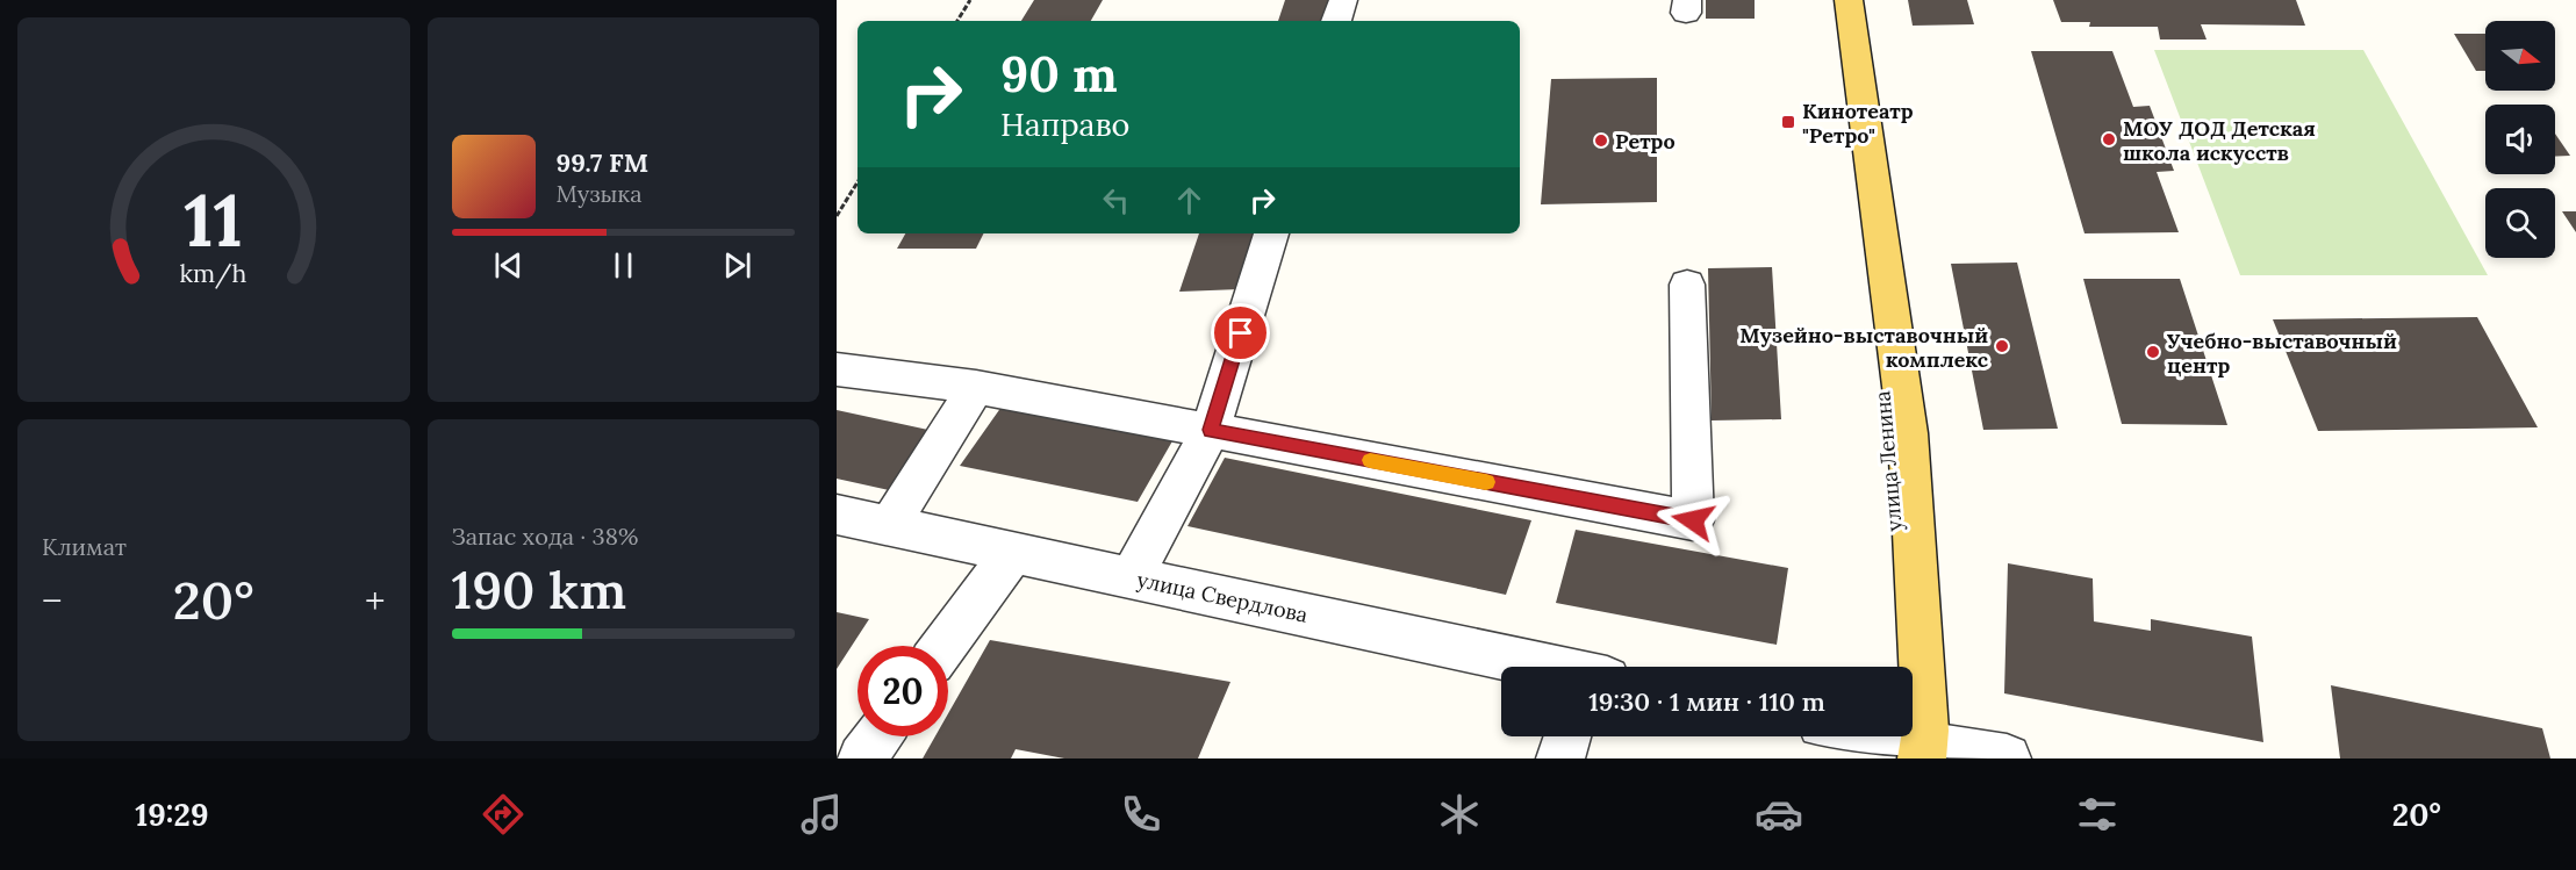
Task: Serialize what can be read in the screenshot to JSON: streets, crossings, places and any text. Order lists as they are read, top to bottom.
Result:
{
  "streets": {
    "main road": ["улица Ленина"],
    "street": ["улица Свердлова"]
  },
  "places": {
    "transit": ["Кинотеатр \"Ретро\""],
    "other": [
      "МОУ ДОД Детская школа искусств",
      "Ретро",
      "Музейно-выставочный комплекс",
      "Учебно-выставочный центр"
    ]
  },
  "north": "right",
  "page": {
    "turn": ["90 m", "Направо"],
    "song": ["99.7 FM", "Музыка"],
    "tile": [
      "Климат",
      ["Запас хода · 38%", "190 km"]
    ],
    "heat": ["−", "20°", "+"],
    "limit": "20",
    "trip": "19:30 · 1 мин · 110 m",
    "tabs": ["19:29", "20°"],
    "gauge": ["11", "km/h"]
  }
}
